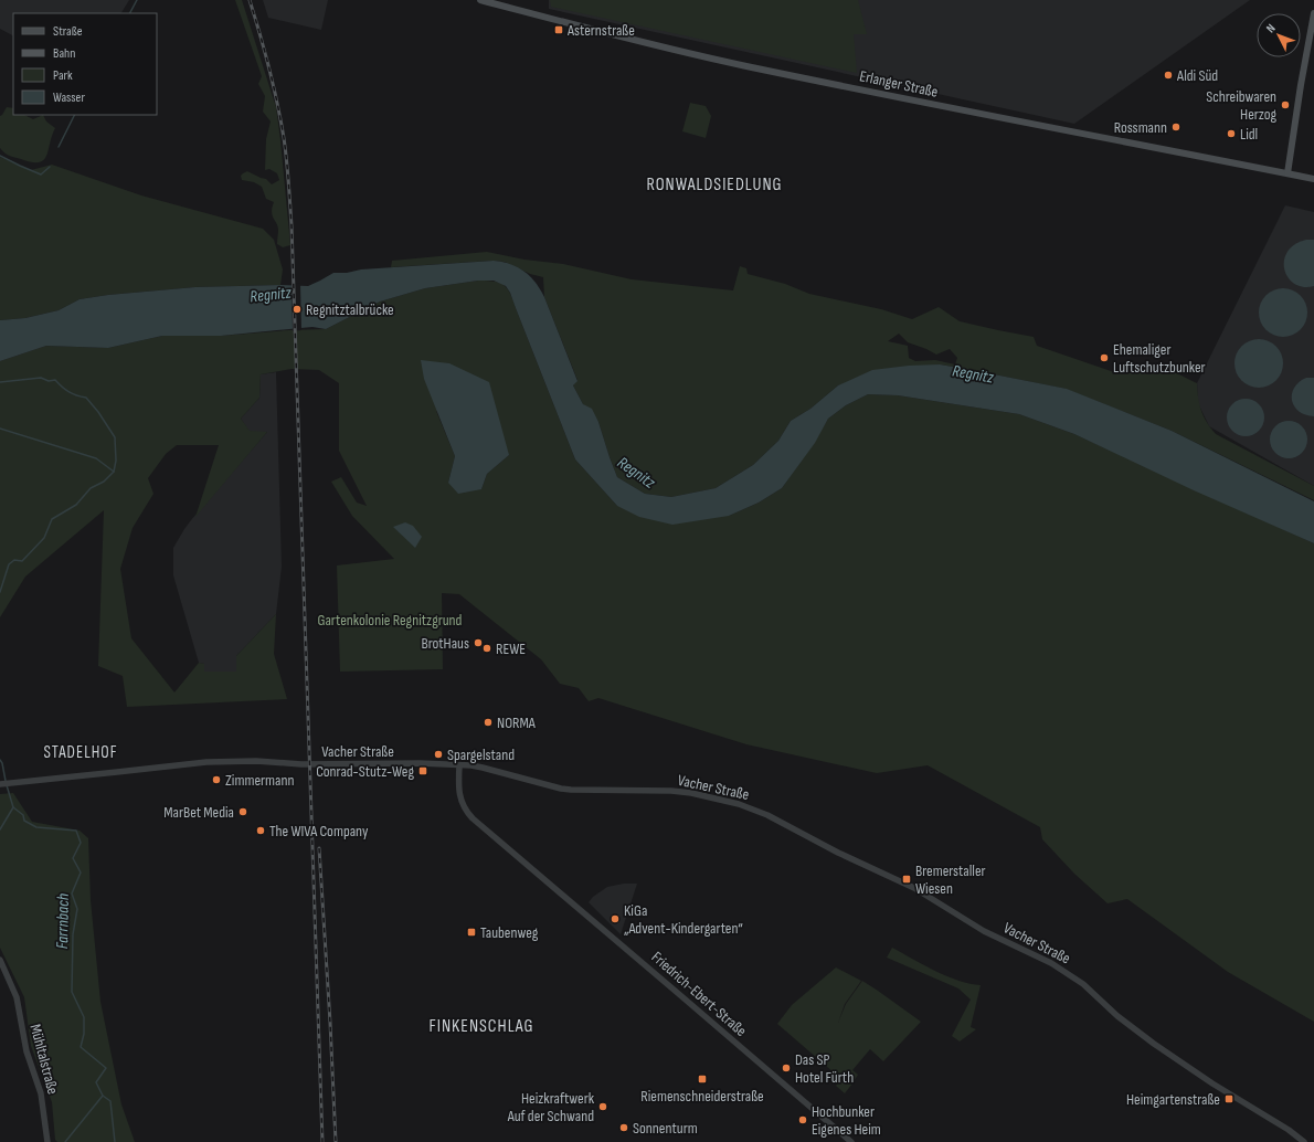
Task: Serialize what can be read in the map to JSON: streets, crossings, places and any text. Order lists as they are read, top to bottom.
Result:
{
  "streets": {
    "main road": ["Erlanger Straße"],
    "street": ["Vacher Straße", "Friedrich-Ebert-Straße", "Mühltalstraße"]
  },
  "crossings": [
    ["Vacher Straße", "Friedrich-Ebert-Straße"]
  ],
  "districts": ["RONWALDSIEDLUNG", "STADELHOF", "FINKENSCHLAG"],
  "water": ["Regnitz", "Farrnbach"],
  "parks": ["Gartenkolonie Regnitzgrund"],
  "places": {
    "transit": [
      "Asternstraße",
      "Conrad-Stutz-Weg",
      "Bremerstaller Wiesen",
      "Taubenweg",
      "Riemenschneiderstraße",
      "Heimgartenstraße"
    ],
    "other": [
      "Aldi Süd",
      "Schreibwaren Herzog",
      "Rossmann",
      "Lidl",
      "Regnitztalbrücke",
      "Ehemaliger Luftschutzbunker",
      "BrotHaus",
      "REWE",
      "NORMA",
      "Spargelstand",
      "Zimmermann",
      "MarBet Media",
      "The WIVA Company",
      "KiGa „Advent-Kindergarten“",
      "Das SP Hotel Fürth",
      "Heizkraftwerk Auf der Schwand",
      "Hochbunker Eigenes Heim",
      "Sonnenturm"
    ]
  },
  "legend": [
    "Straße",
    "Bahn",
    "Park",
    "Wasser"
  ],
  "north": "top left"
}
